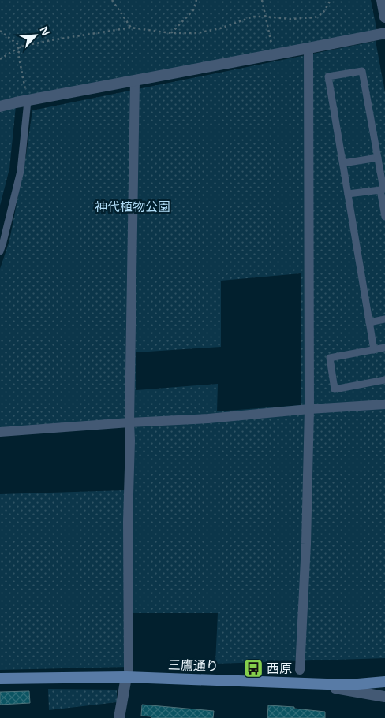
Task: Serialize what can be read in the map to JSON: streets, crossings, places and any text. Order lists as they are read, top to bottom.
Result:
{
  "streets": {
    "main road": ["三鷹通り"]
  },
  "parks": ["神代植物公園"],
  "places": {
    "bus stop": ["西原"]
  },
  "north": "top right"
}
